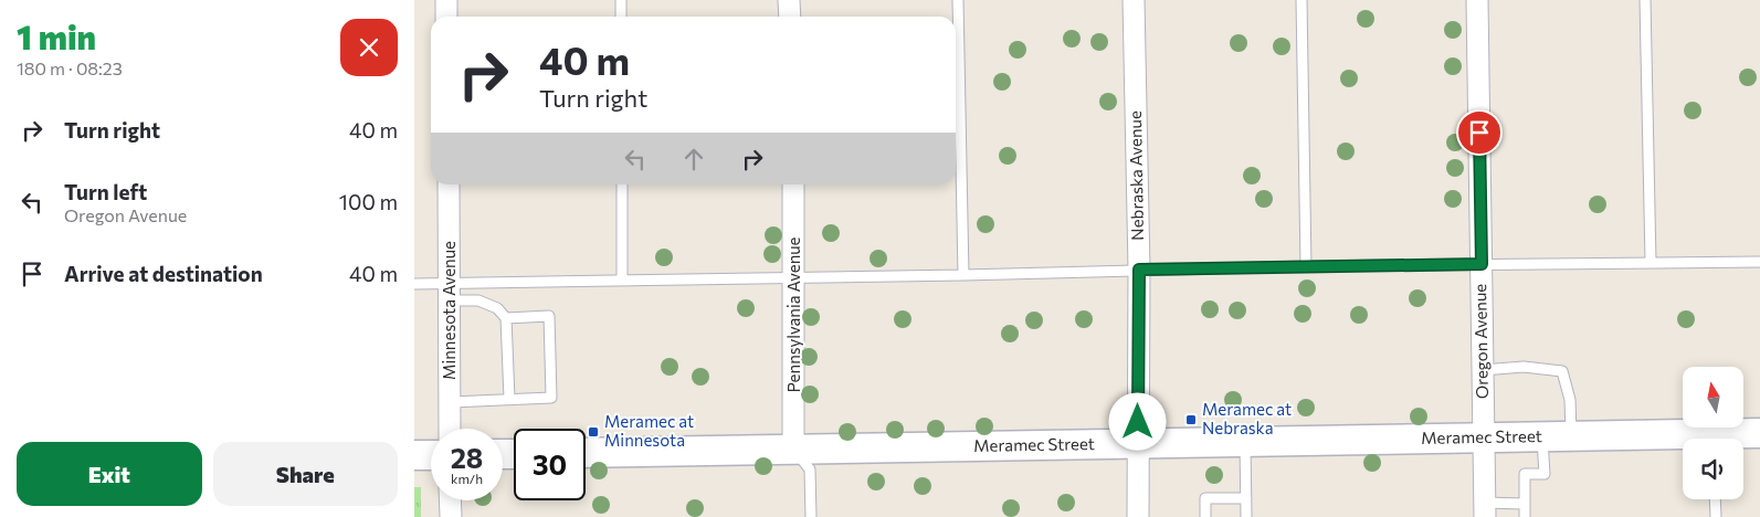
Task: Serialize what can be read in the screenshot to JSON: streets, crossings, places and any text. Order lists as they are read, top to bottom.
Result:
{
  "streets": {
    "street": [
      "Nebraska Avenue",
      "Minnesota Avenue",
      "Pennsylvania Avenue",
      "Oregon Avenue",
      "Meramec Street"
    ]
  },
  "crossings": [
    ["Nebraska Avenue", "Meramec Street"],
    ["Pennsylvania Avenue", "Meramec Street"],
    ["Oregon Avenue", "Meramec Street"]
  ],
  "places": {
    "transit": ["Meramec at Nebraska", "Meramec at Minnesota"]
  },
  "north": "top",
  "page": {
    "heading": ["1 min", "180 m · 08:23"],
    "turn": ["40 m", "Turn right"],
    "list": [
      {
        "name": "Turn right",
        "value": "40 m"
      },
      {
        "name": "Turn left",
        "note": "Oregon Avenue",
        "value": "100 m"
      },
      {
        "name": "Arrive at destination",
        "value": "40 m"
      }
    ],
    "speed": "28 km/h",
    "limit": "30",
    "buttons": ["Exit", "Share"]
  }
}
